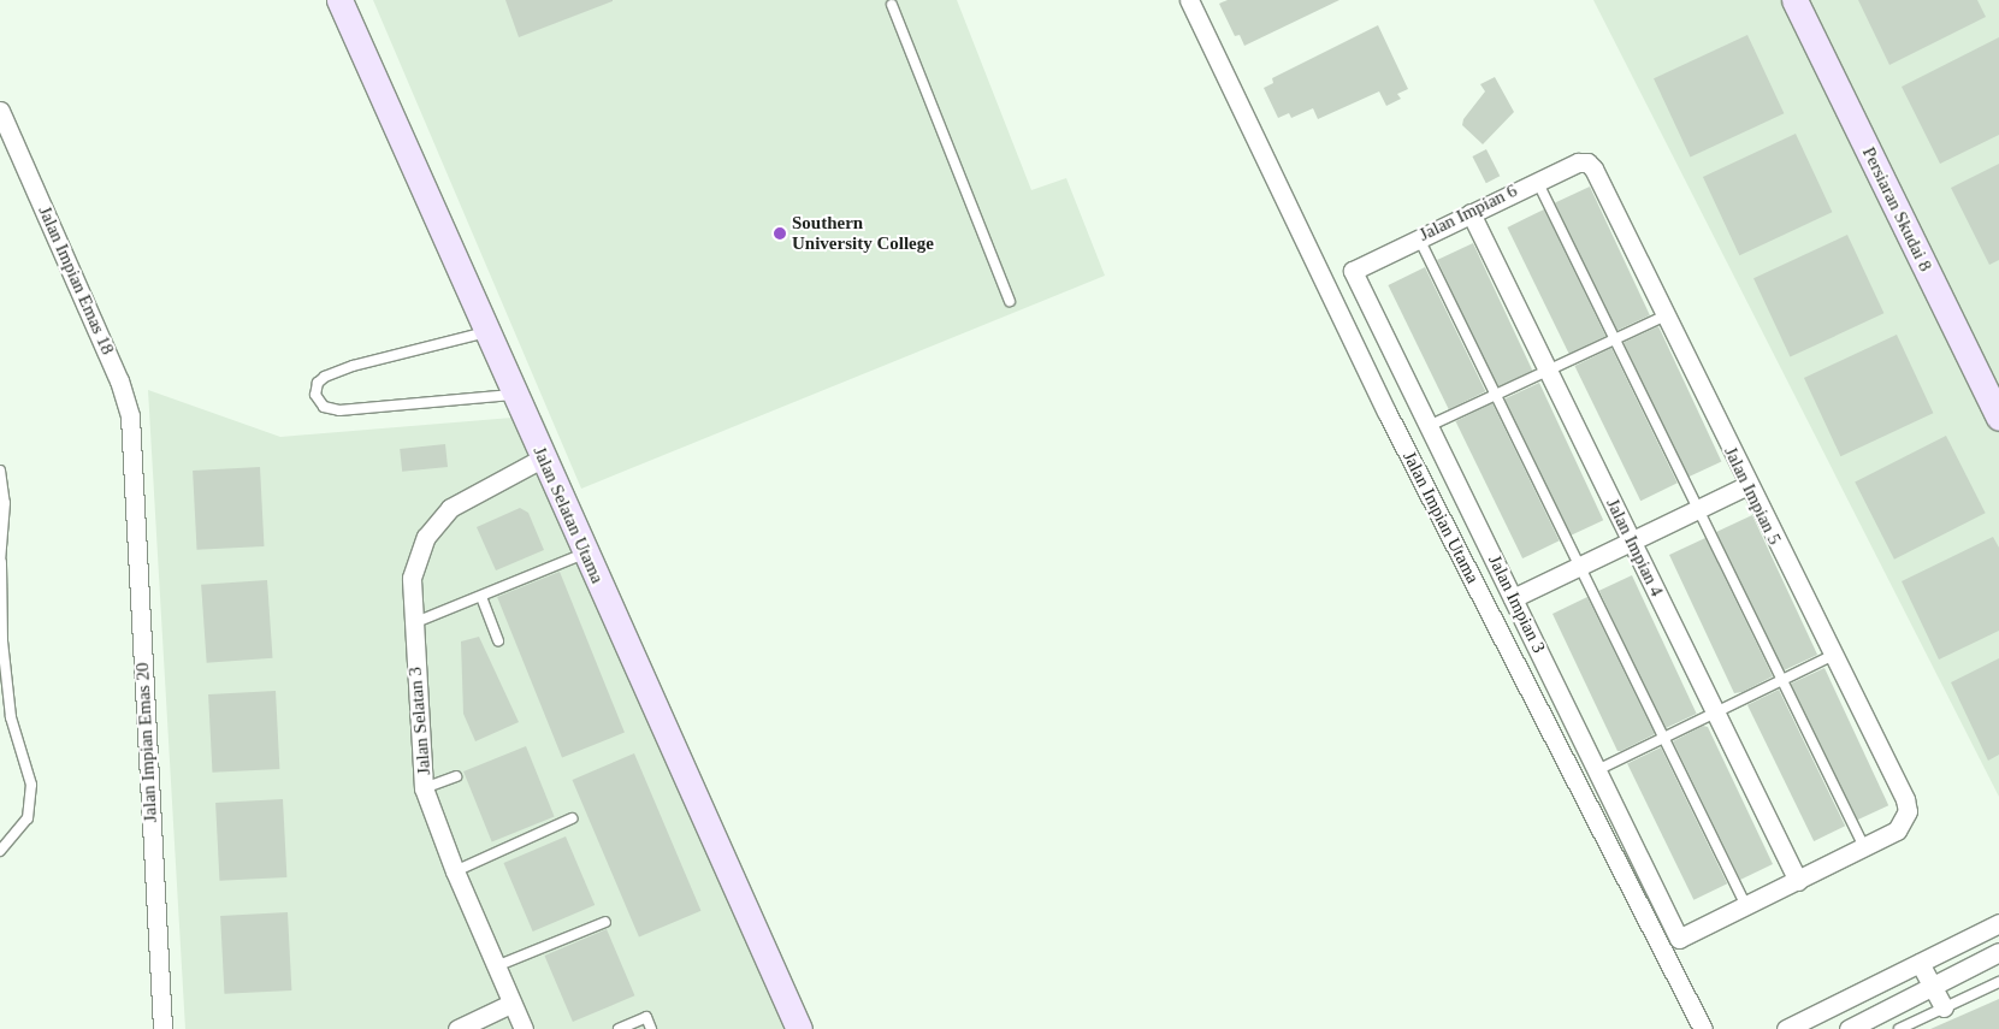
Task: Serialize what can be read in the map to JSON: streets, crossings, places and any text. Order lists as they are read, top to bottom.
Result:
{
  "streets": {
    "street": [
      "Persiaran Skudai 8",
      "Jalan Impian 6",
      "Jalan Impian Emas 18",
      "Jalan Impian 5",
      "Jalan Selatan Utama",
      "Jalan Impian Utama",
      "Jalan Impian 4",
      "Jalan Impian 3",
      "Jalan Selatan 3",
      "Jalan Impian Emas 20"
    ]
  },
  "crossings": [
    ["Jalan Impian 6", "Jalan Impian 5"],
    ["Jalan Impian 6", "Jalan Impian 4"],
    ["Jalan Impian 6", "Jalan Impian 3"],
    ["Jalan Impian Emas 18", "Jalan Impian Emas 20"],
    ["Jalan Selatan Utama", "Jalan Selatan 3"]
  ],
  "places": ["Southern University College"]
}
